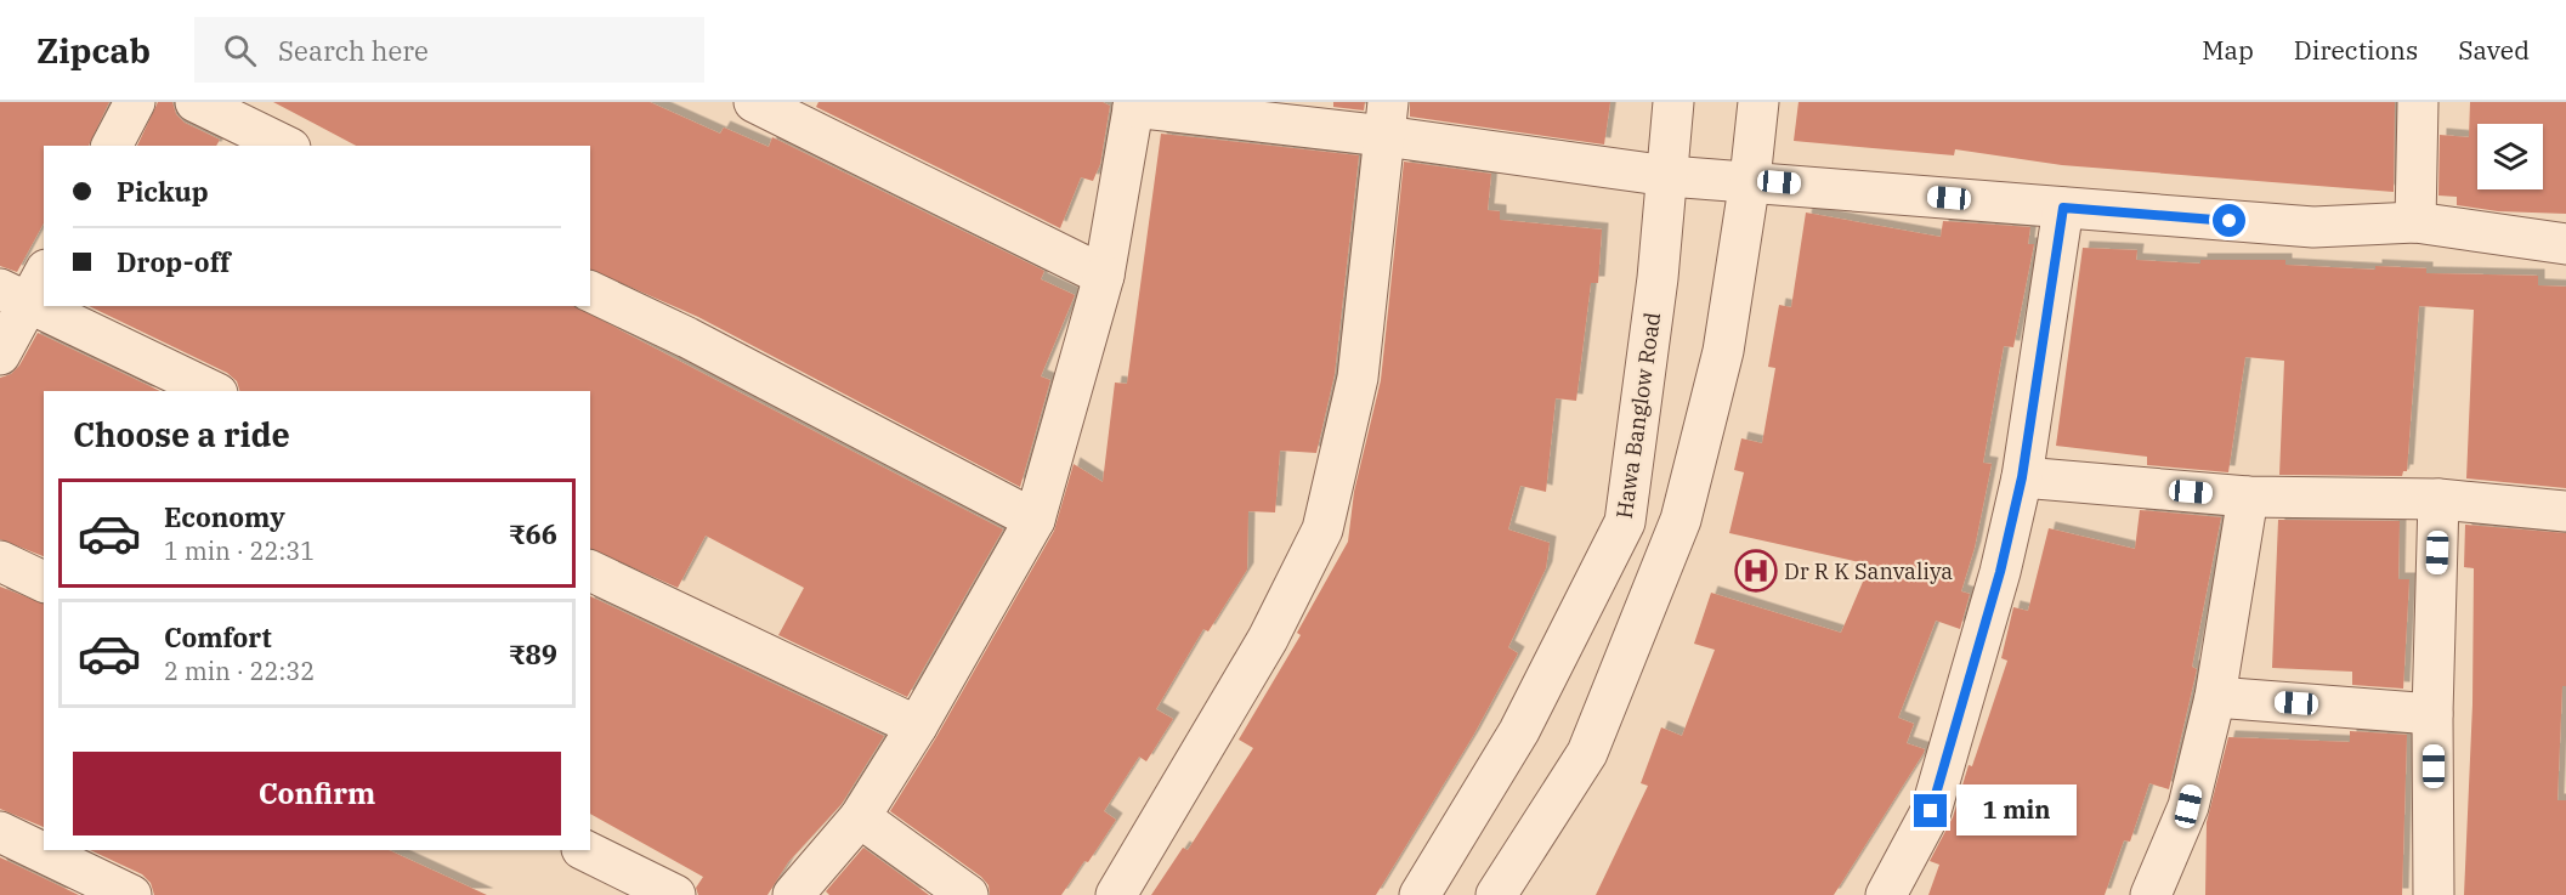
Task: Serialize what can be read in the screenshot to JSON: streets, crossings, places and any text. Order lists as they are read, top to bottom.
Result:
{
  "streets": {
    "street": ["Hawa Banglow Road"]
  },
  "places": {
    "hospital": ["Dr R K Sanvaliya"]
  },
  "page": {
    "header": "Zipcab",
    "search": "Search here",
    "nav": ["Map", "Directions", "Saved"],
    "banner": ["Pickup", "Drop-off"],
    "heading": "Choose a ride",
    "list": [
      {
        "name": "Economy",
        "note": "1 min · 22:31",
        "value": "₹66"
      },
      {
        "name": "Comfort",
        "note": "2 min · 22:32",
        "value": "₹89"
      }
    ],
    "buttons": "Confirm",
    "bubble": "1 min"
  }
}
